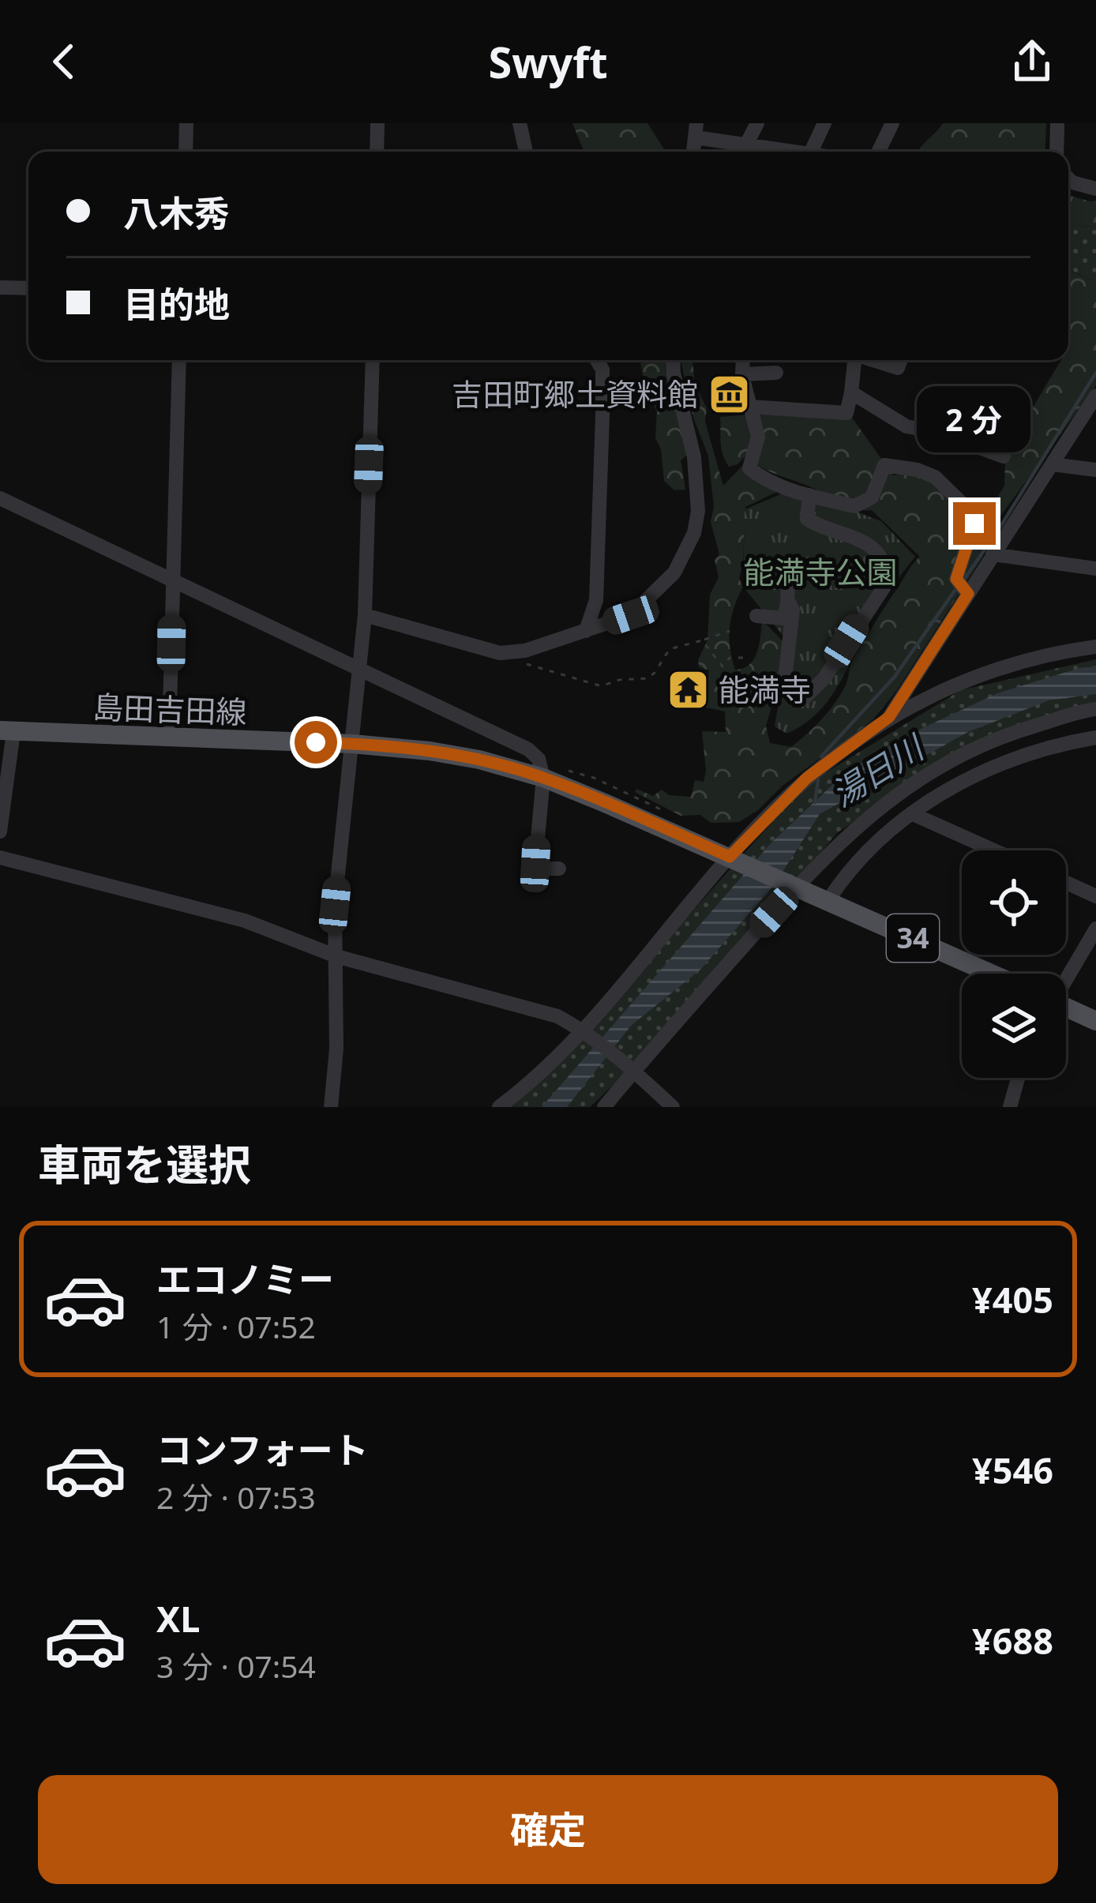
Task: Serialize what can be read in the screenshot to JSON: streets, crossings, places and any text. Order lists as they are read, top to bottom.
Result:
{
  "streets": {
    "main road": ["島田吉田線", "34"]
  },
  "water": ["湯日川"],
  "parks": ["能満寺公園"],
  "places": {
    "museum": ["吉田町郷土資料館"],
    "temple": ["能満寺"]
  },
  "page": {
    "header": "Swyft",
    "banner": ["八木秀", "目的地"],
    "bubble": "2 分",
    "heading": "車両を選択",
    "list": [
      {
        "name": "エコノミー",
        "note": "1 分 · 07:52",
        "value": "¥405"
      },
      {
        "name": "コンフォート",
        "note": "2 分 · 07:53",
        "value": "¥546"
      },
      {
        "name": "XL",
        "note": "3 分 · 07:54",
        "value": "¥688"
      }
    ],
    "buttons": "確定"
  }
}
